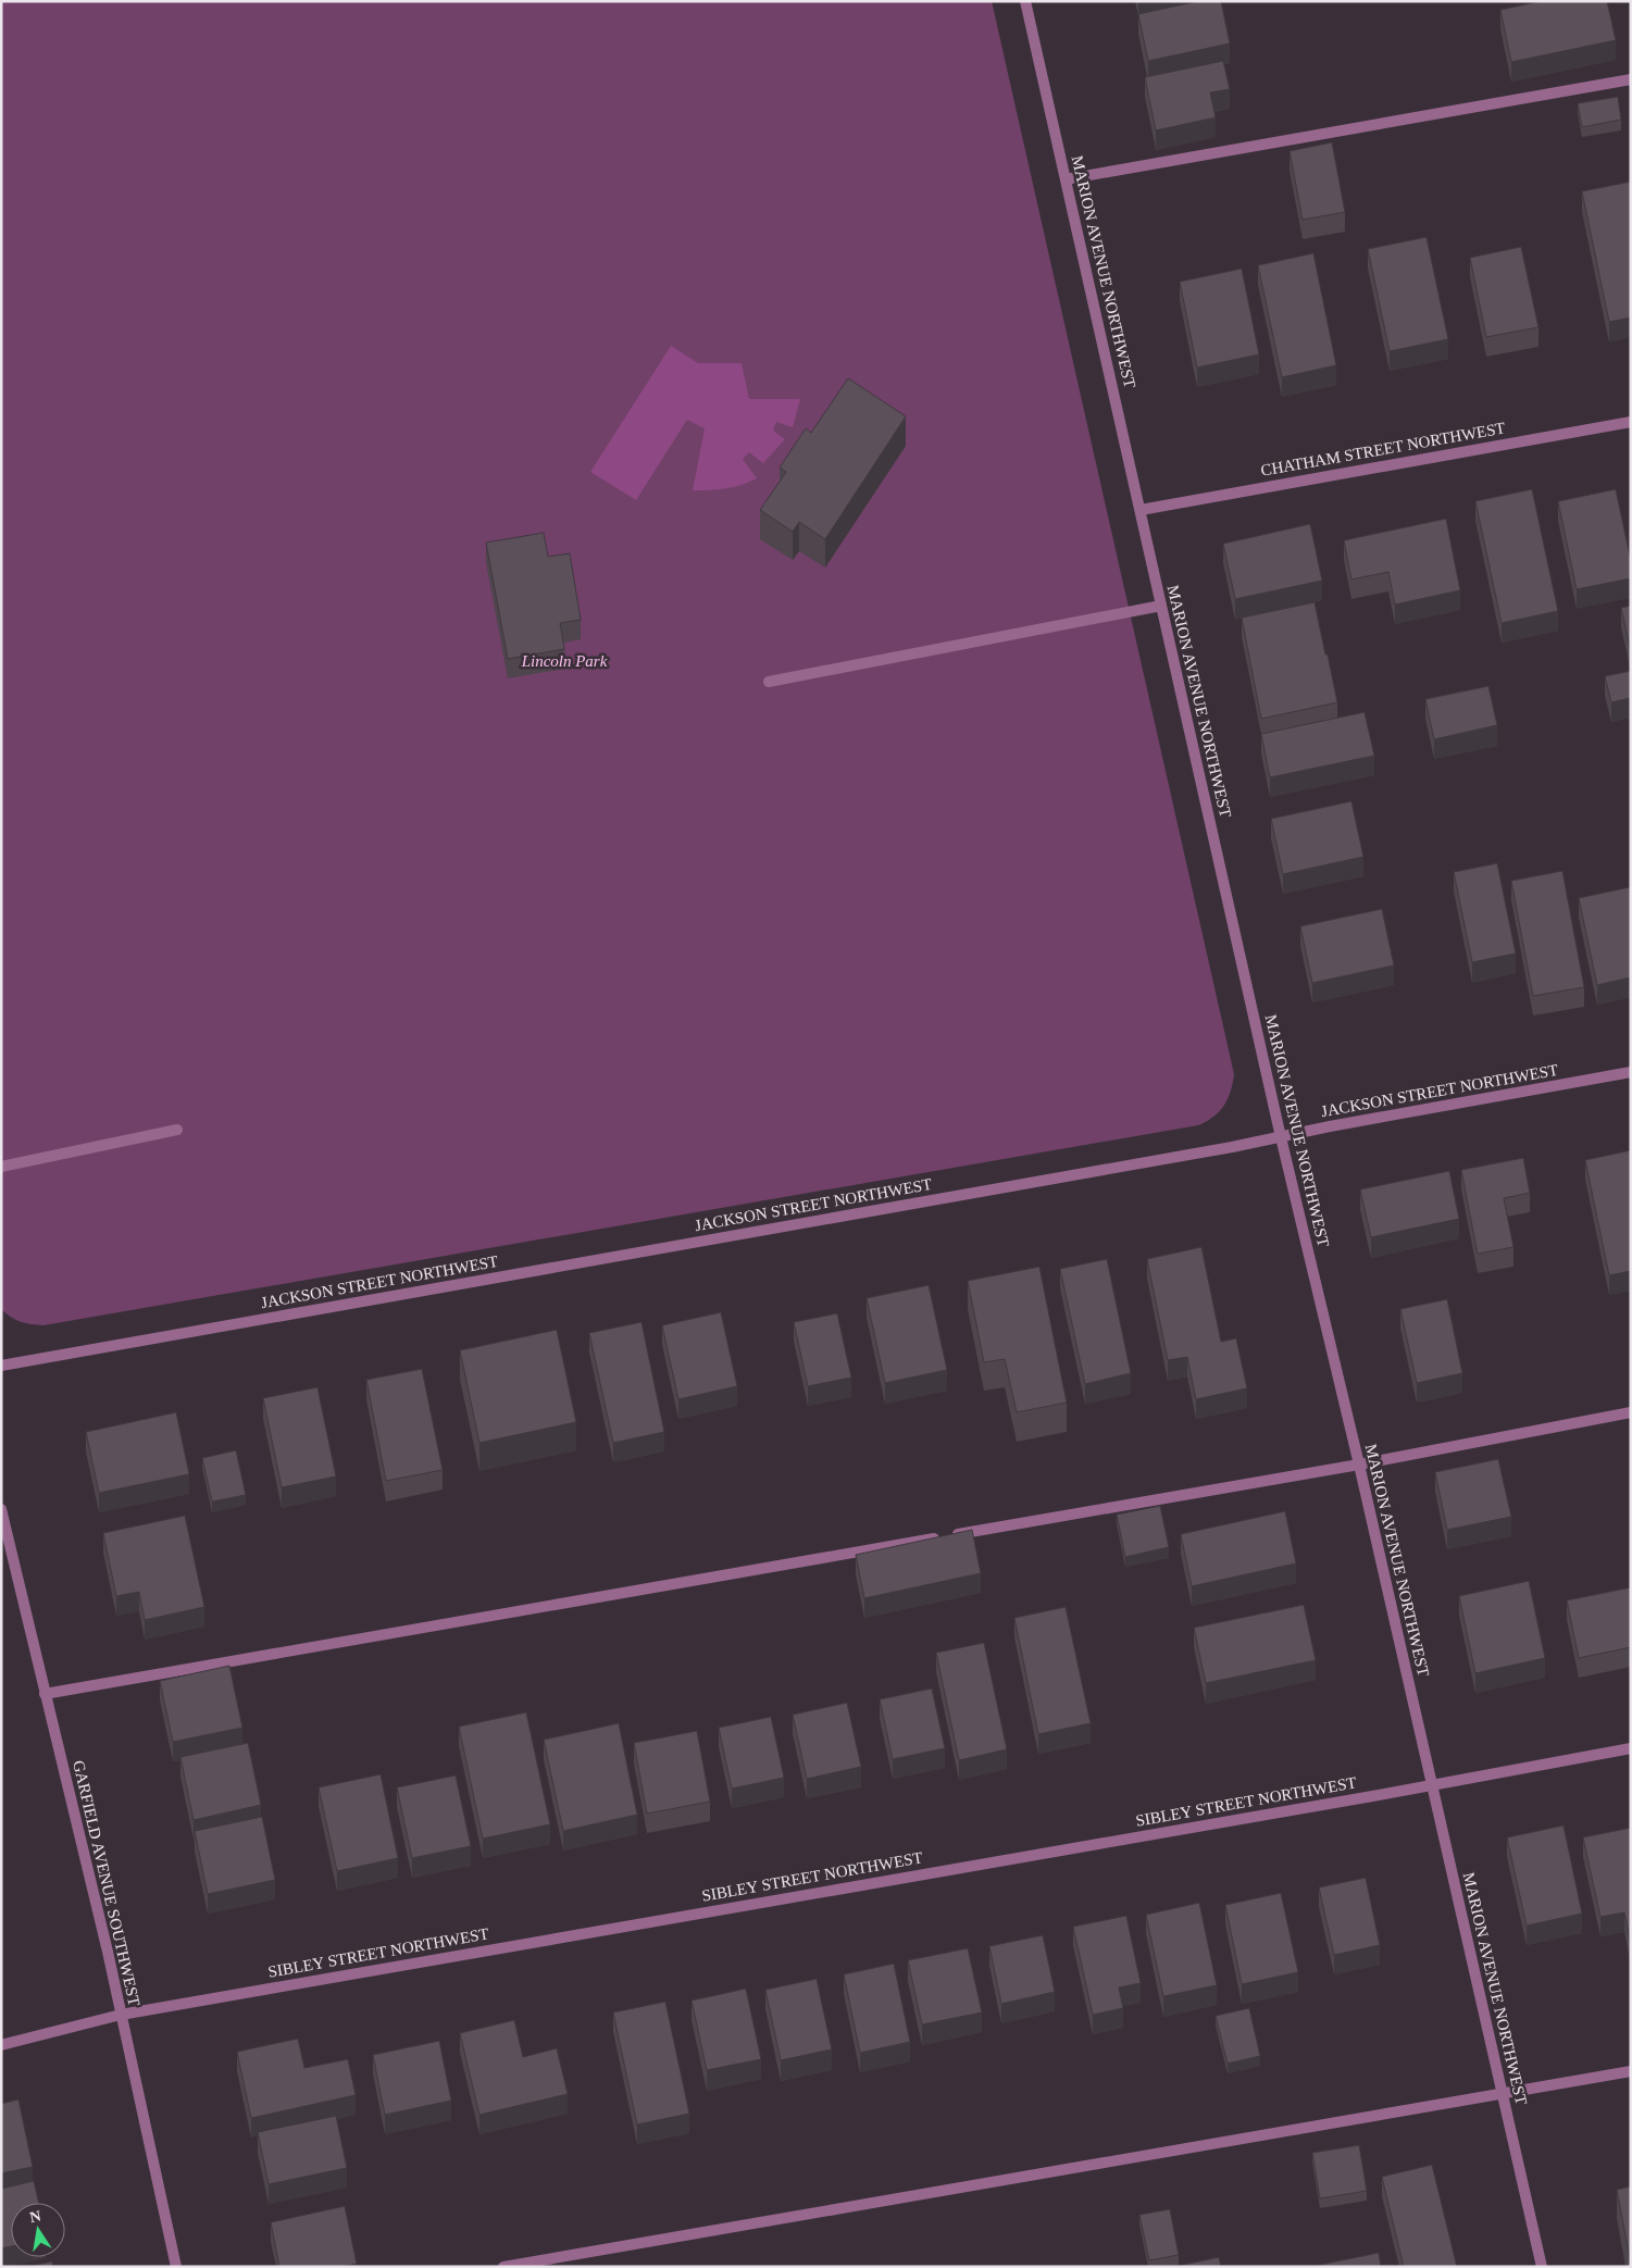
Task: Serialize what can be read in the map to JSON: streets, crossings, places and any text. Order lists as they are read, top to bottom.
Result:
{
  "streets": {
    "street": [
      "MARION AVENUE NORTHWEST",
      "CHATHAM STREET NORTHWEST",
      "JACKSON STREET NORTHWEST",
      "SIBLEY STREET NORTHWEST",
      "GARFIELD AVENUE SOUTHWEST"
    ]
  },
  "crossings": [
    ["MARION AVENUE NORTHWEST", "CHATHAM STREET NORTHWEST"],
    ["MARION AVENUE NORTHWEST", "JACKSON STREET NORTHWEST"],
    ["MARION AVENUE NORTHWEST", "SIBLEY STREET NORTHWEST"],
    ["SIBLEY STREET NORTHWEST", "GARFIELD AVENUE SOUTHWEST"]
  ],
  "parks": ["Lincoln Park"],
  "north": "top"
}
